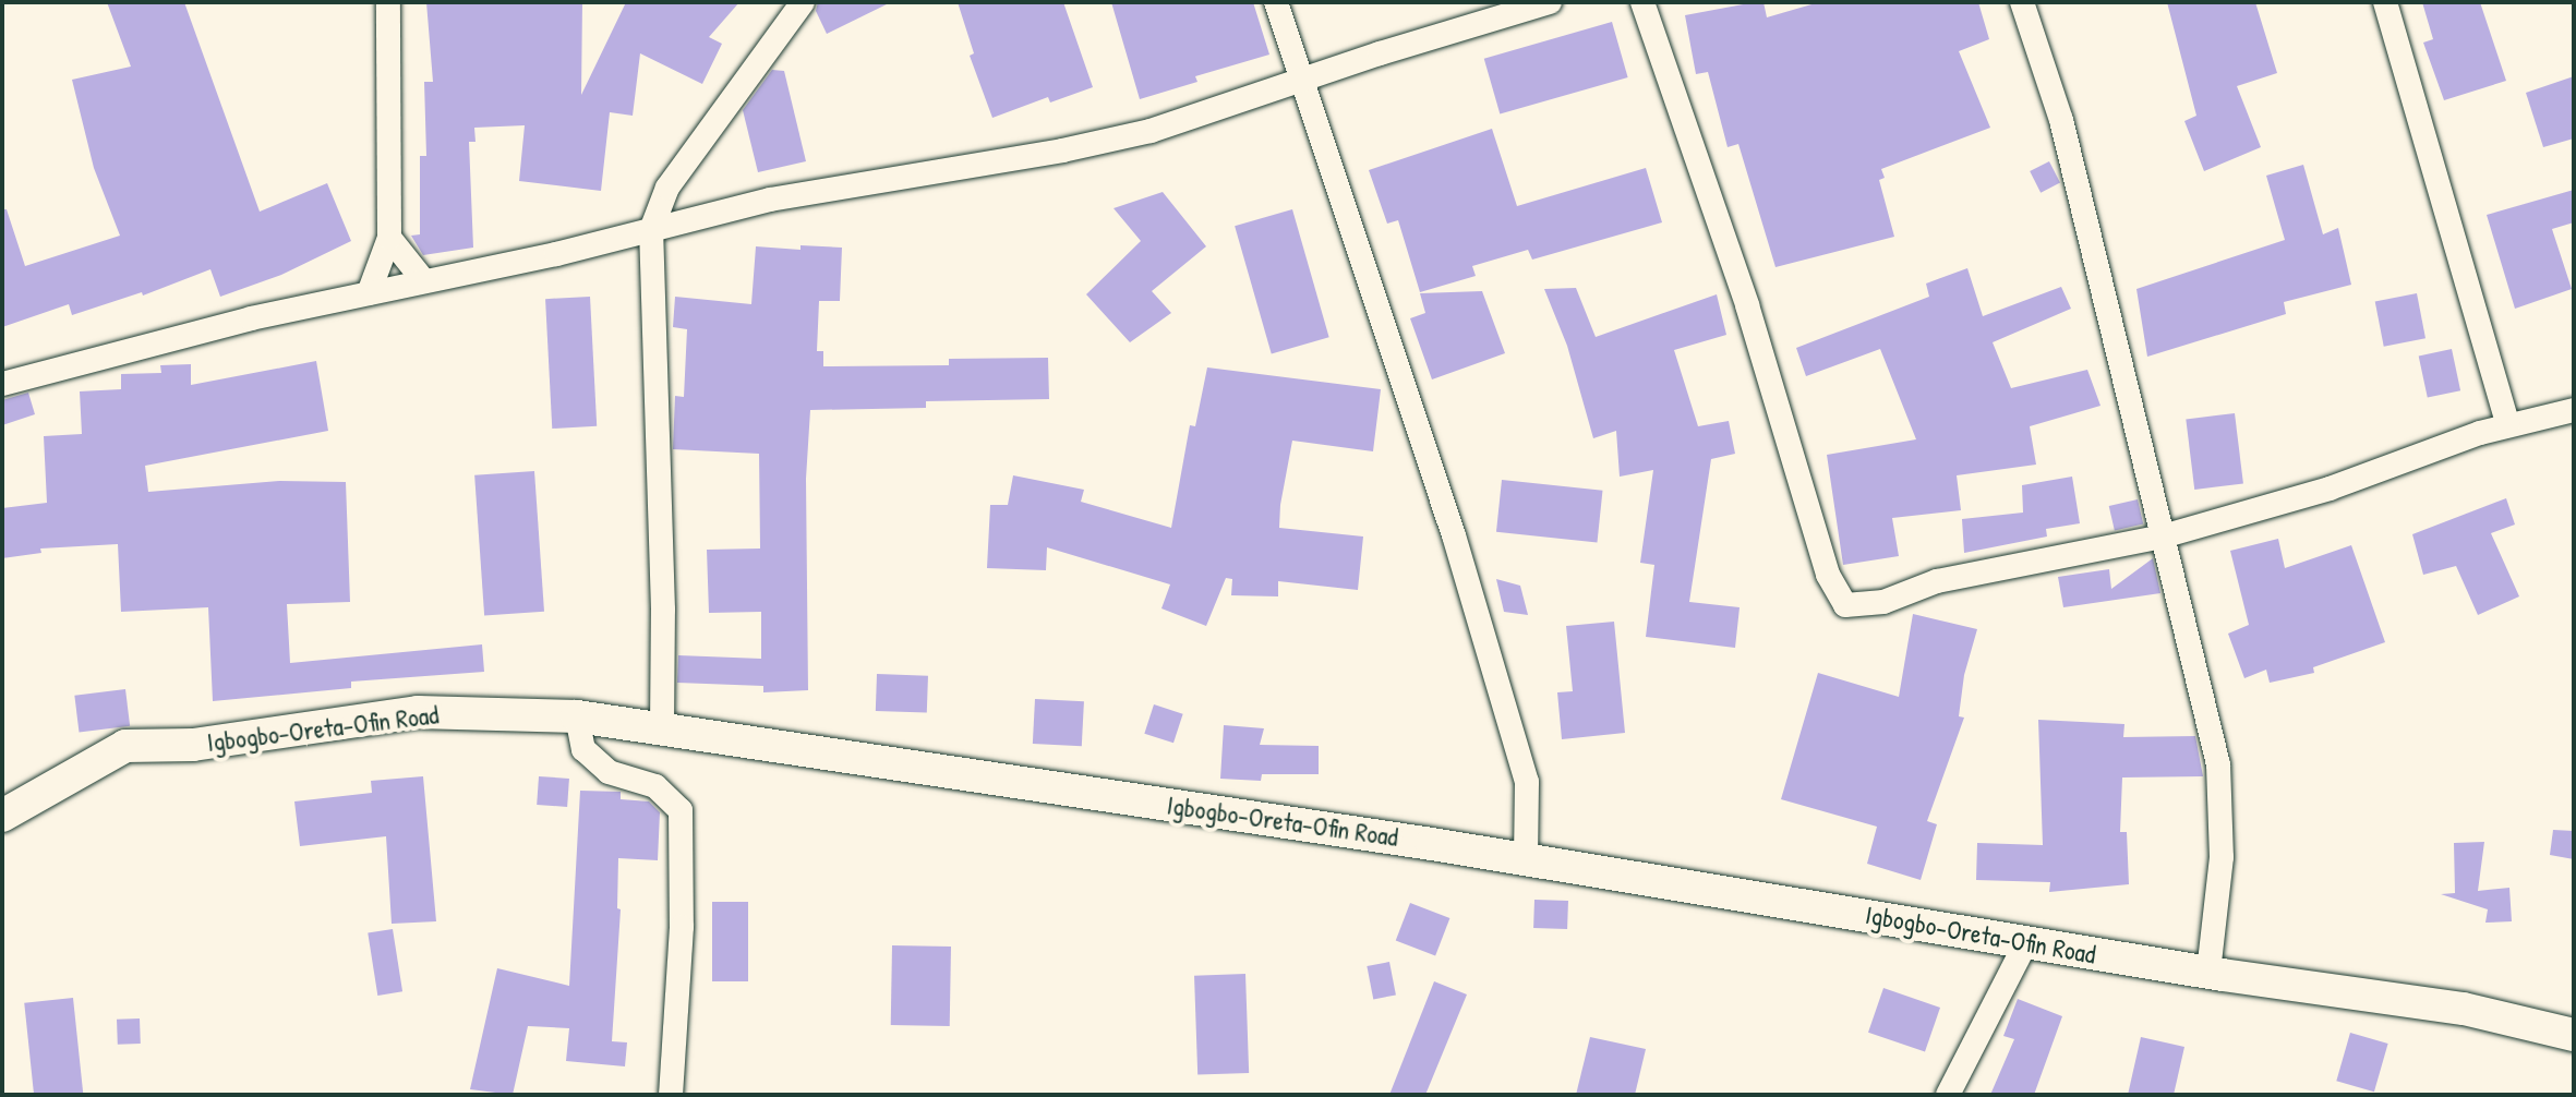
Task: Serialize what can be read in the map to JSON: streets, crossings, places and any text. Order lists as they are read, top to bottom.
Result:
{
  "streets": {
    "street": ["Igbogbo-Oreta-Ofin Road"]
  }
}
